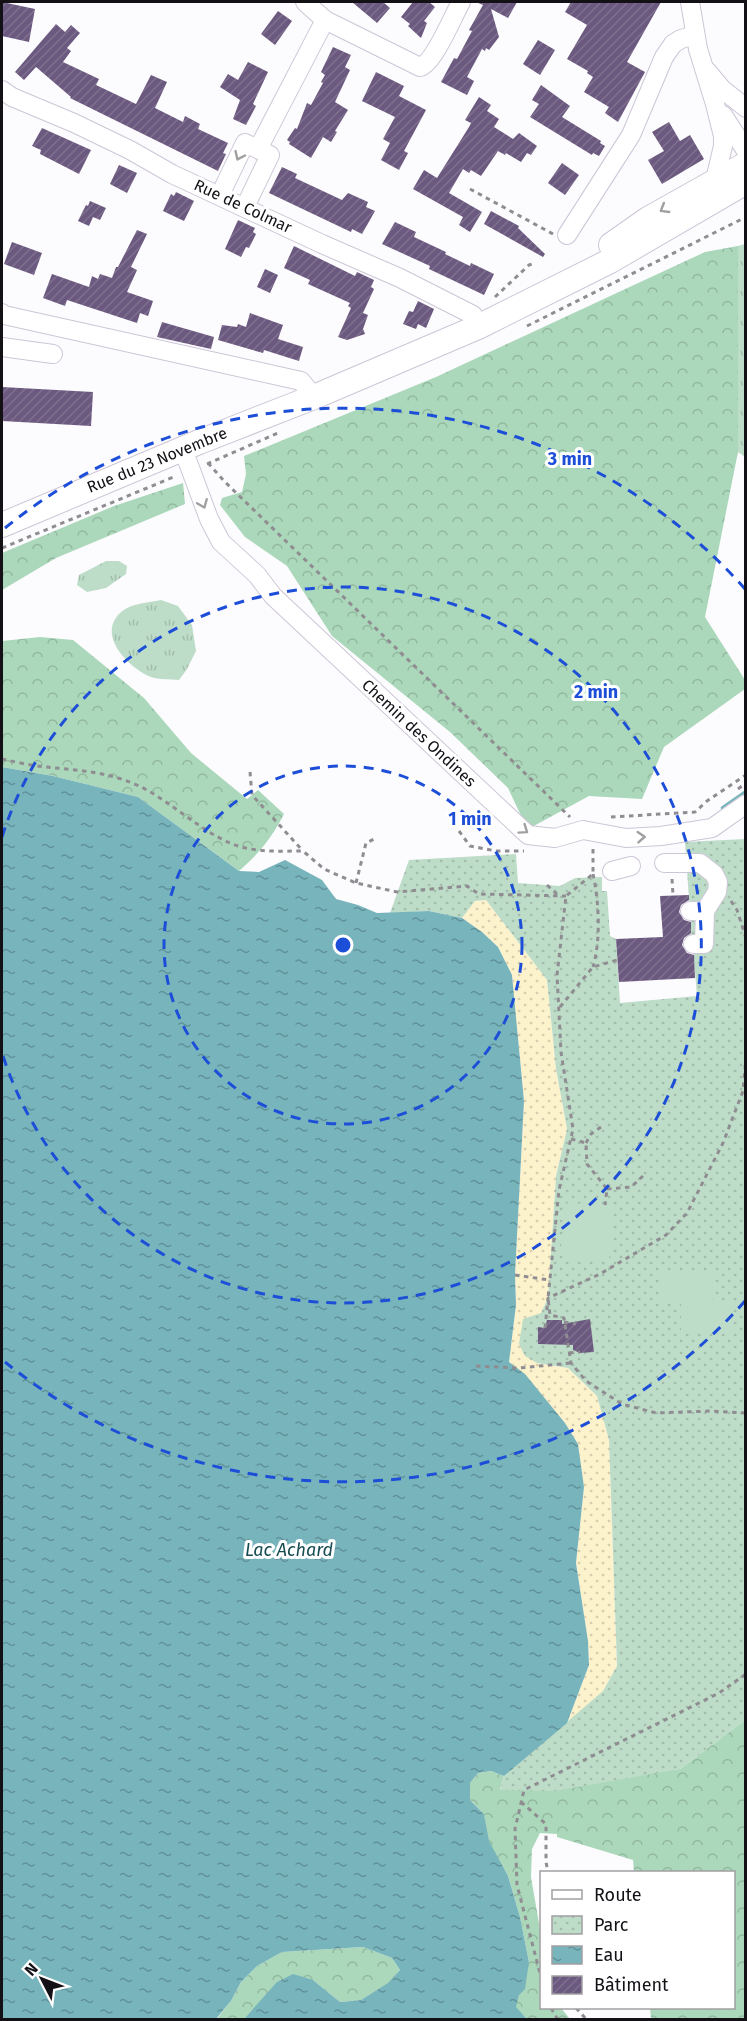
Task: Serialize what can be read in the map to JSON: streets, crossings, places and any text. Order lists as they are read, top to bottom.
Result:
{
  "streets": {
    "main road": ["Rue du 23 Novembre"],
    "street": ["Rue de Colmar", "Chemin des Ondines"]
  },
  "crossings": [
    ["Rue de Colmar", "Rue du 23 Novembre"],
    ["Rue du 23 Novembre", "Chemin des Ondines"]
  ],
  "one_way": ["Chemin des Ondines"],
  "water": ["Lac Achard"],
  "legend": [
    "Route",
    "Parc",
    "Eau",
    "Bâtiment"
  ],
  "north": "top left",
  "rings": ["3 min", "2 min", "1 min"]
}
